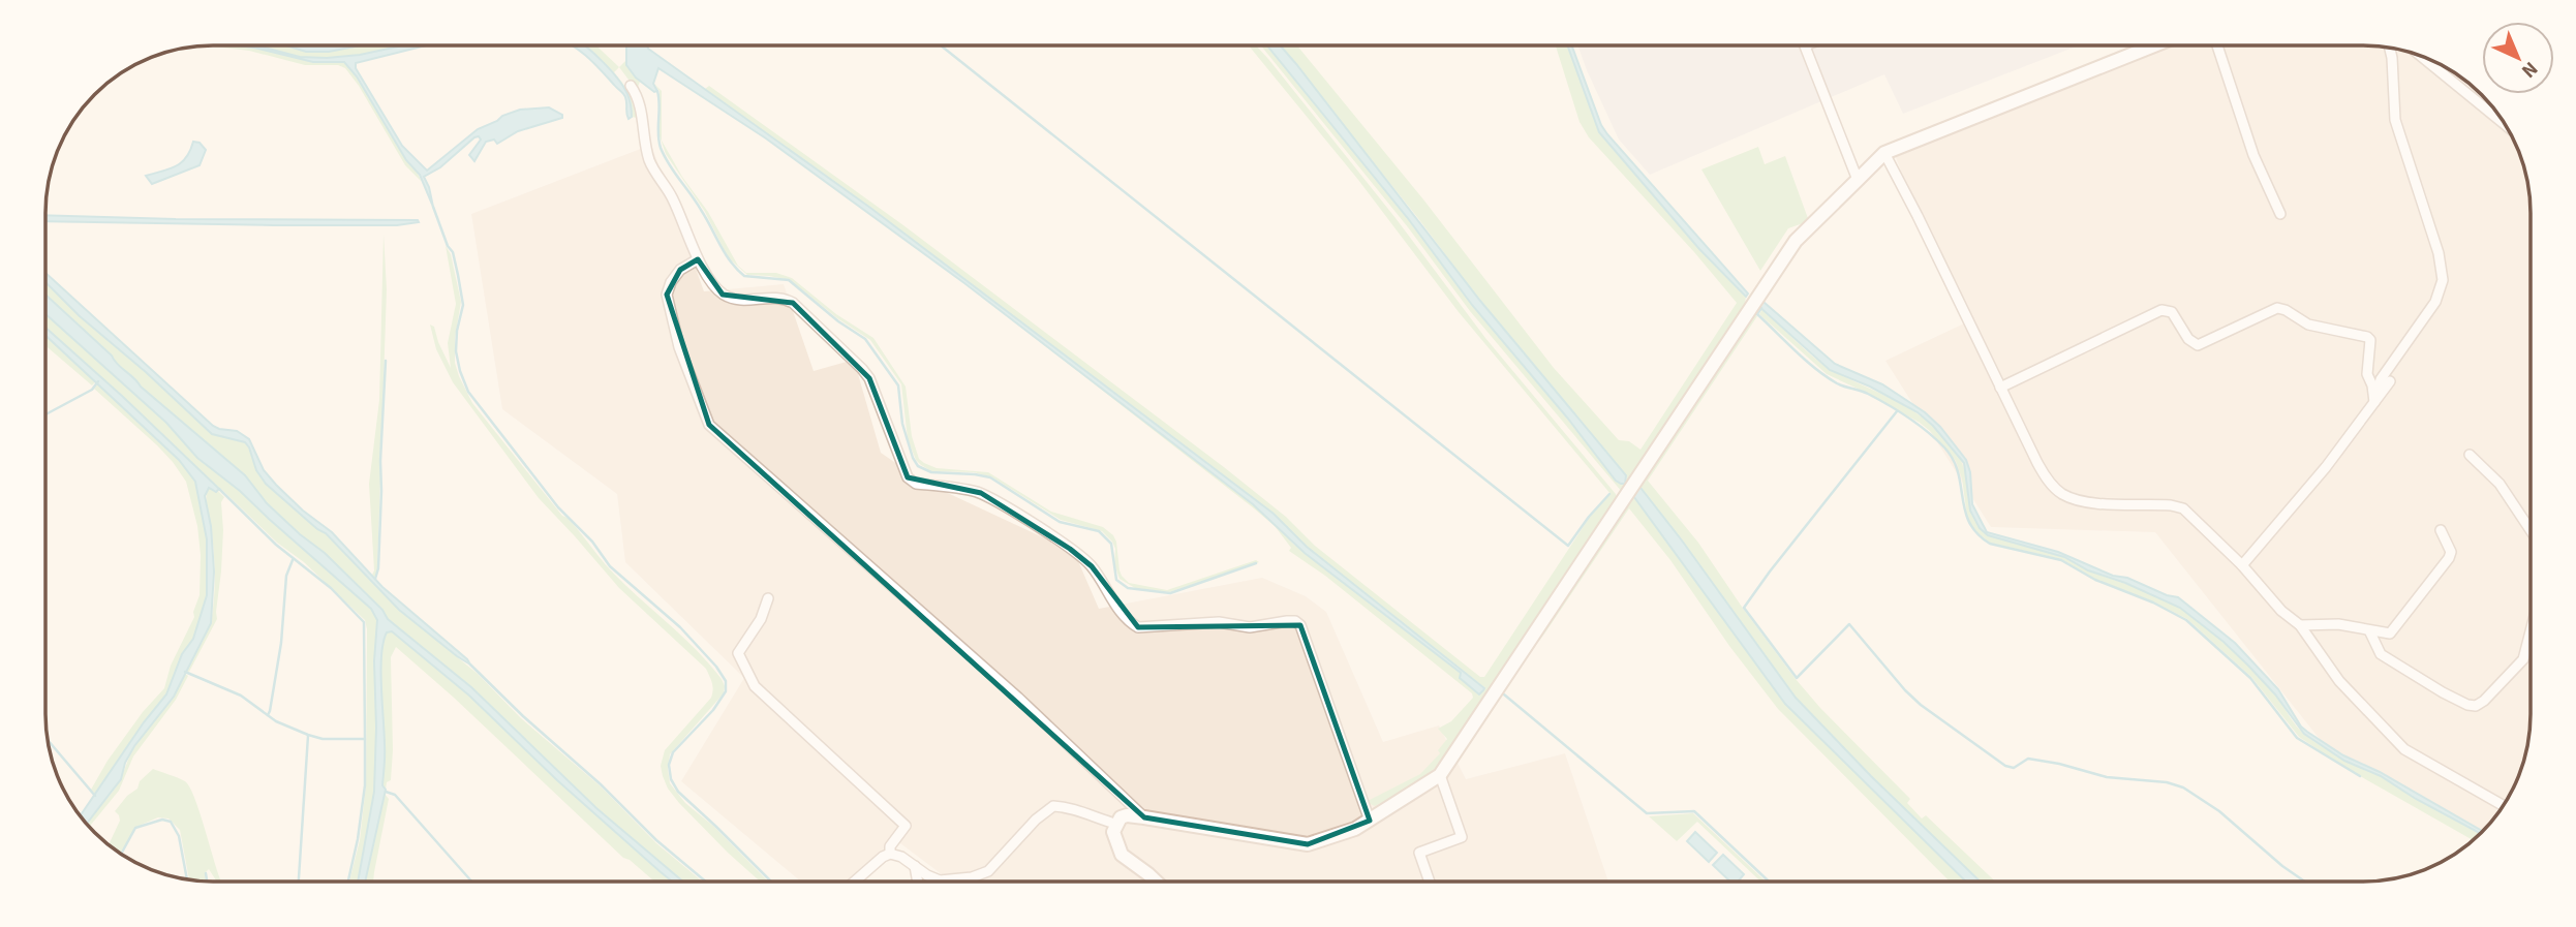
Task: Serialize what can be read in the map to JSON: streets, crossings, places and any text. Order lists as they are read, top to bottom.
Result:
{
  "north": "bottom right"
}
